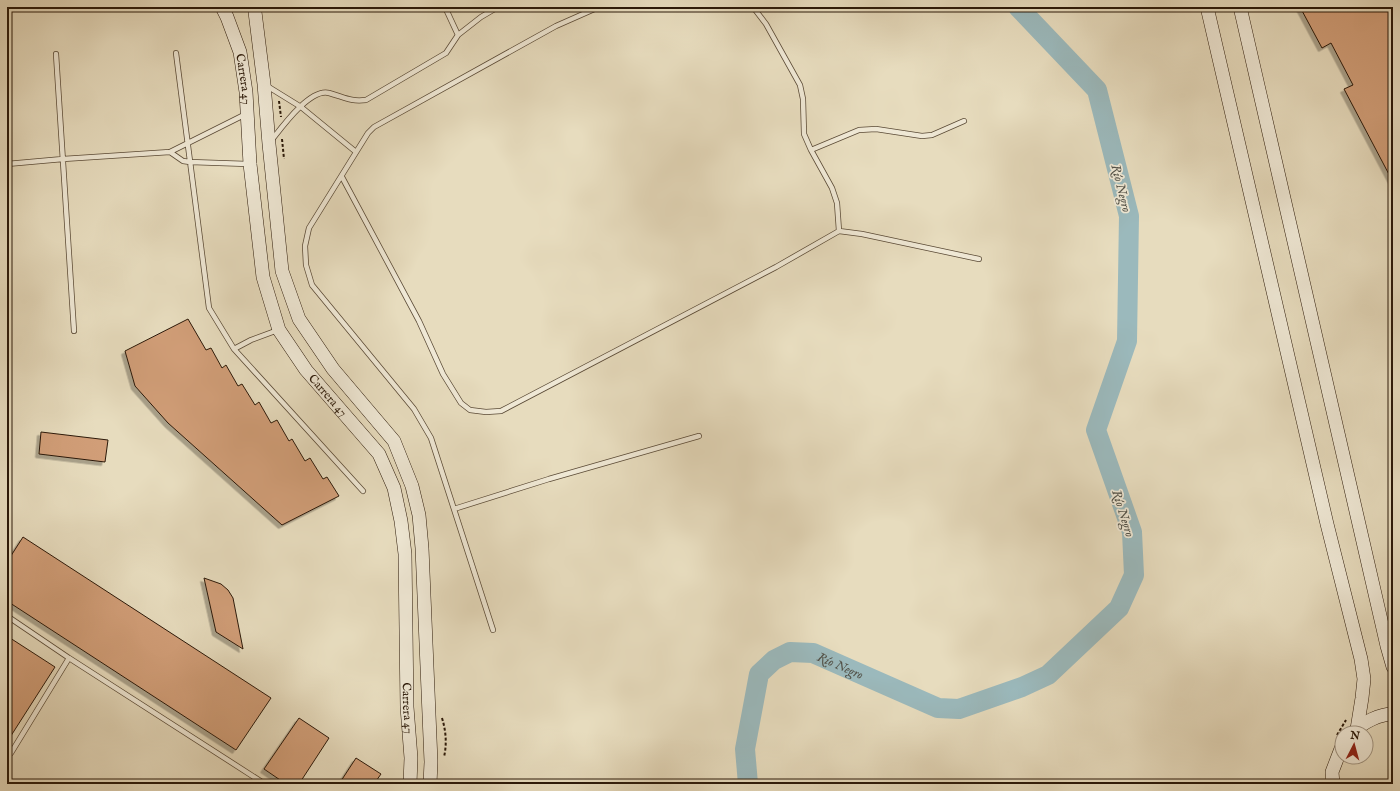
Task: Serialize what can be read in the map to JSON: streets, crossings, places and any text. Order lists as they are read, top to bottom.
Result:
{
  "streets": {
    "street": ["Carrera 47"]
  },
  "water": ["Río Negro"],
  "north": "top"
}
